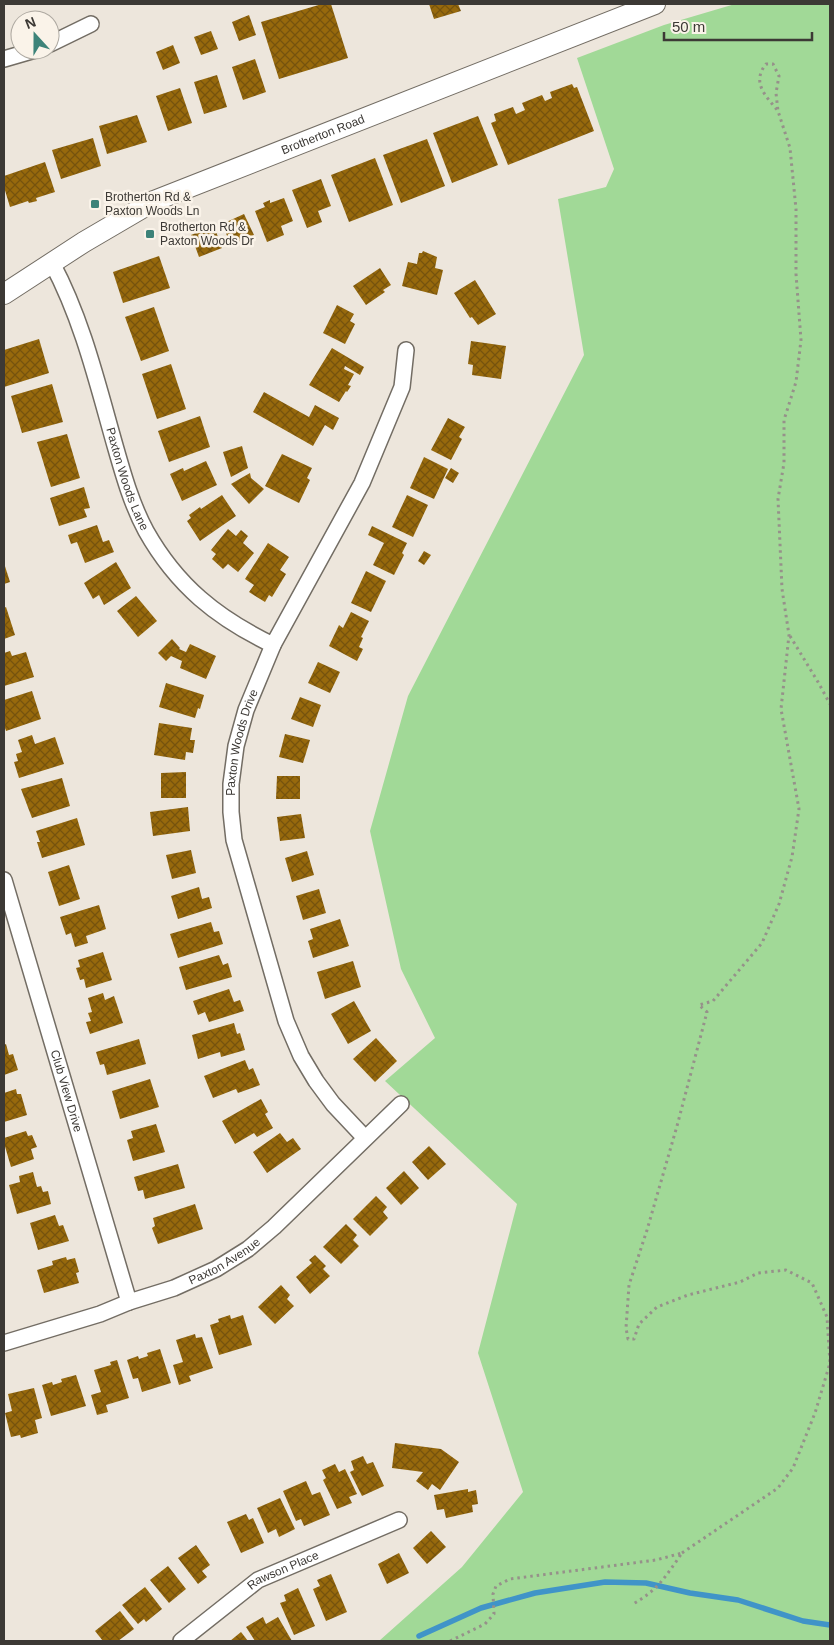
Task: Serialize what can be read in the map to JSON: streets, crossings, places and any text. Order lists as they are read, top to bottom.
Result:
{
  "streets": {
    "street": [
      "Brotherton Road",
      "Paxton Woods Lane",
      "Paxton Woods Drive",
      "Club View Drive",
      "Paxton Avenue",
      "Rawson Place"
    ]
  },
  "crossings": [
    ["Brotherton Road", "Paxton Woods Lane"],
    ["Paxton Woods Lane", "Paxton Woods Drive"],
    ["Paxton Woods Drive", "Paxton Avenue"],
    ["Club View Drive", "Paxton Avenue"]
  ],
  "places": {
    "transit": ["Brotherton Rd & Paxton Woods Ln", "Brotherton Rd & Paxton Woods Dr"]
  },
  "scale_bar": "50 m",
  "north": "top"
}
